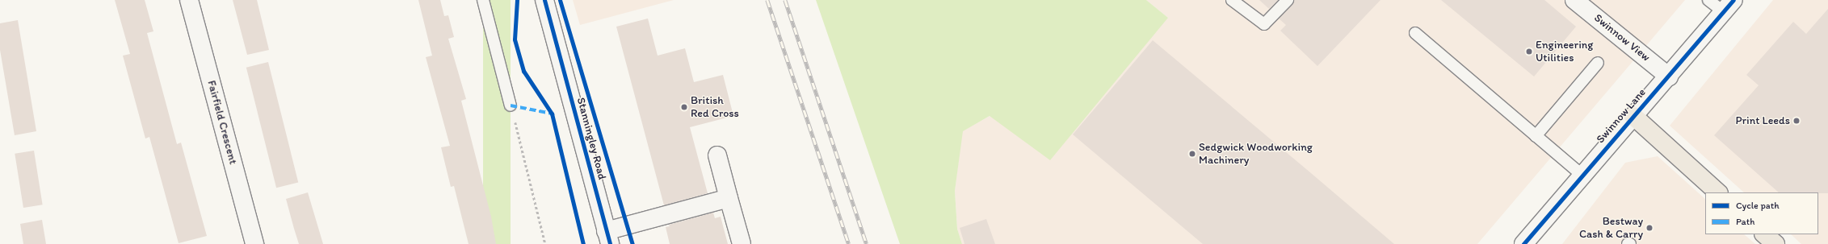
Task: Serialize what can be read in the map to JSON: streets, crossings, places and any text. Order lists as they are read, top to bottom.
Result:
{
  "streets": {
    "street": [
      "Swinnow View",
      "Swinnow Lane",
      "Fairfield Crescent",
      "Stanningley Road"
    ]
  },
  "crossings": [
    ["Swinnow View", "Swinnow Lane"]
  ],
  "places": [
    "Engineering Utilities",
    "British Red Cross",
    "Print Leeds",
    "Sedgwick Woodworking Machinery",
    "Bestway Cash & Carry"
  ],
  "legend": ["Cycle path", "Path"]
}
